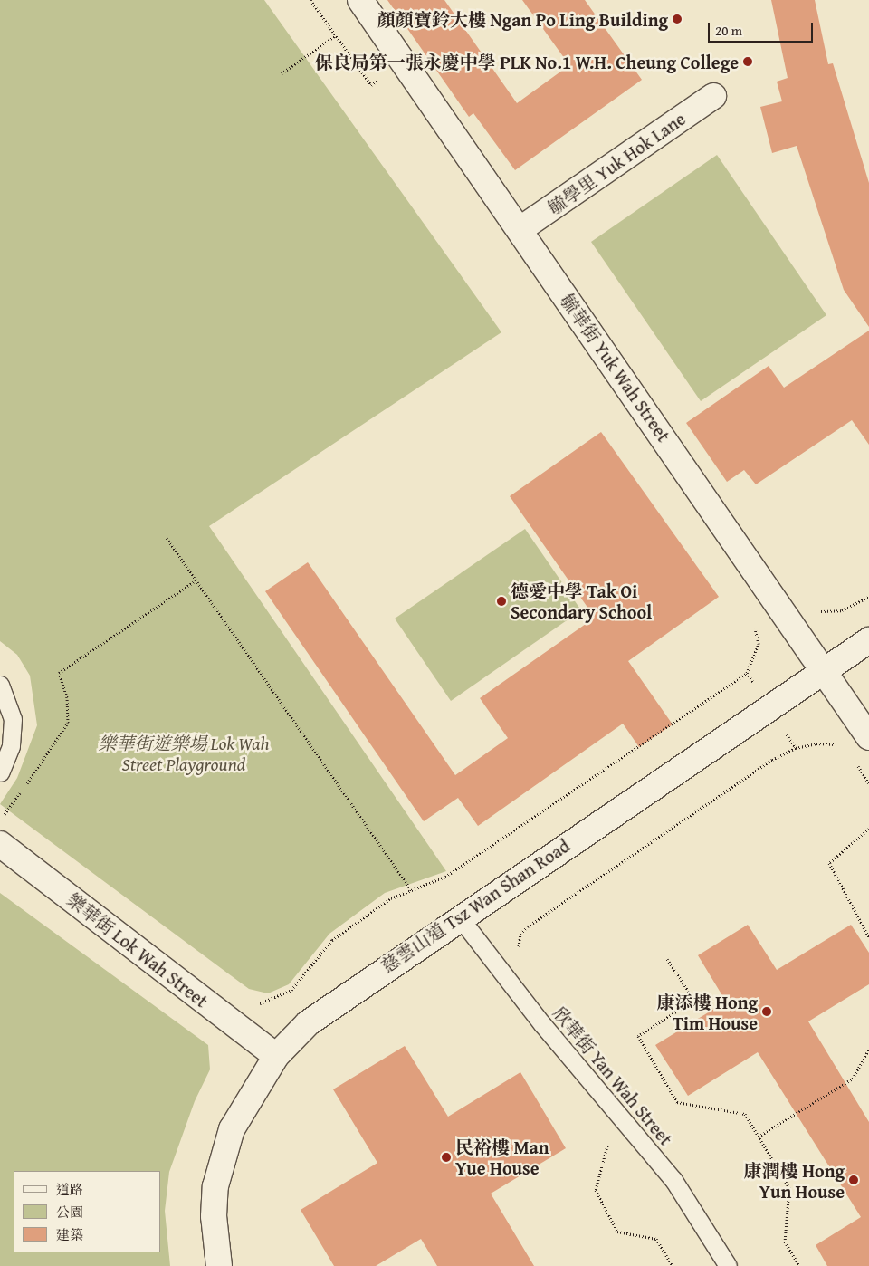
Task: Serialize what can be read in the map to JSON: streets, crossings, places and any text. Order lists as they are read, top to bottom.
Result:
{
  "streets": {
    "street": [
      "毓學里 Yuk Hok Lane",
      "毓華街 Yuk Wah Street",
      "慈雲山道 Tsz Wan Shan Road",
      "樂華街 Lok Wah Street"
    ],
    "lane": ["欣華街 Yan Wah Street"]
  },
  "crossings": [
    ["毓學里 Yuk Hok Lane", "毓華街 Yuk Wah Street"],
    ["毓華街 Yuk Wah Street", "慈雲山道 Tsz Wan Shan Road"],
    ["慈雲山道 Tsz Wan Shan Road", "樂華街 Lok Wah Street"],
    ["慈雲山道 Tsz Wan Shan Road", "欣華街 Yan Wah Street"]
  ],
  "parks": ["樂華街遊樂場 Lok Wah Street Playground"],
  "places": [
    "顏顏寶鈴大樓 Ngan Po Ling Building",
    "保良局第一張永慶中學 PLK No.1 W.H. Cheung College",
    "德愛中學 Tak Oi Secondary School",
    "康添樓 Hong Tim House",
    "民裕樓 Man Yue House",
    "康潤樓 Hong Yun House"
  ],
  "legend": ["道路", "公園", "建築"],
  "scale_bar": "20 m"
}
